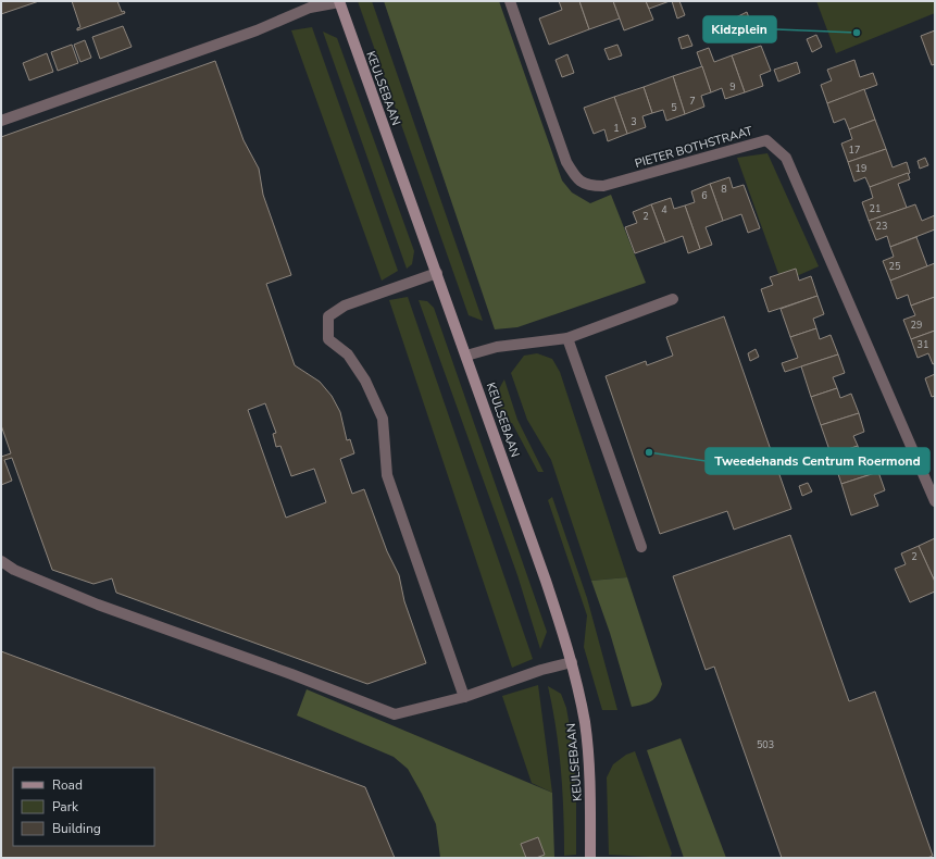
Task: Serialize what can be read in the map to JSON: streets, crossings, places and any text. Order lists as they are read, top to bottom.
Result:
{
  "streets": {
    "street": ["KEULSEBAAN", "PIETER BOTHSTRAAT"]
  },
  "places": ["Kidzplein", "Tweedehands Centrum Roermond"],
  "house_numbers": [
    "9",
    "7",
    "5",
    "3",
    "1",
    "17",
    "19",
    "8",
    "6",
    "21",
    "4",
    "2",
    "23",
    "25",
    "29",
    "31",
    "2",
    "503"
  ],
  "legend": ["Road", "Park", "Building"]
}
